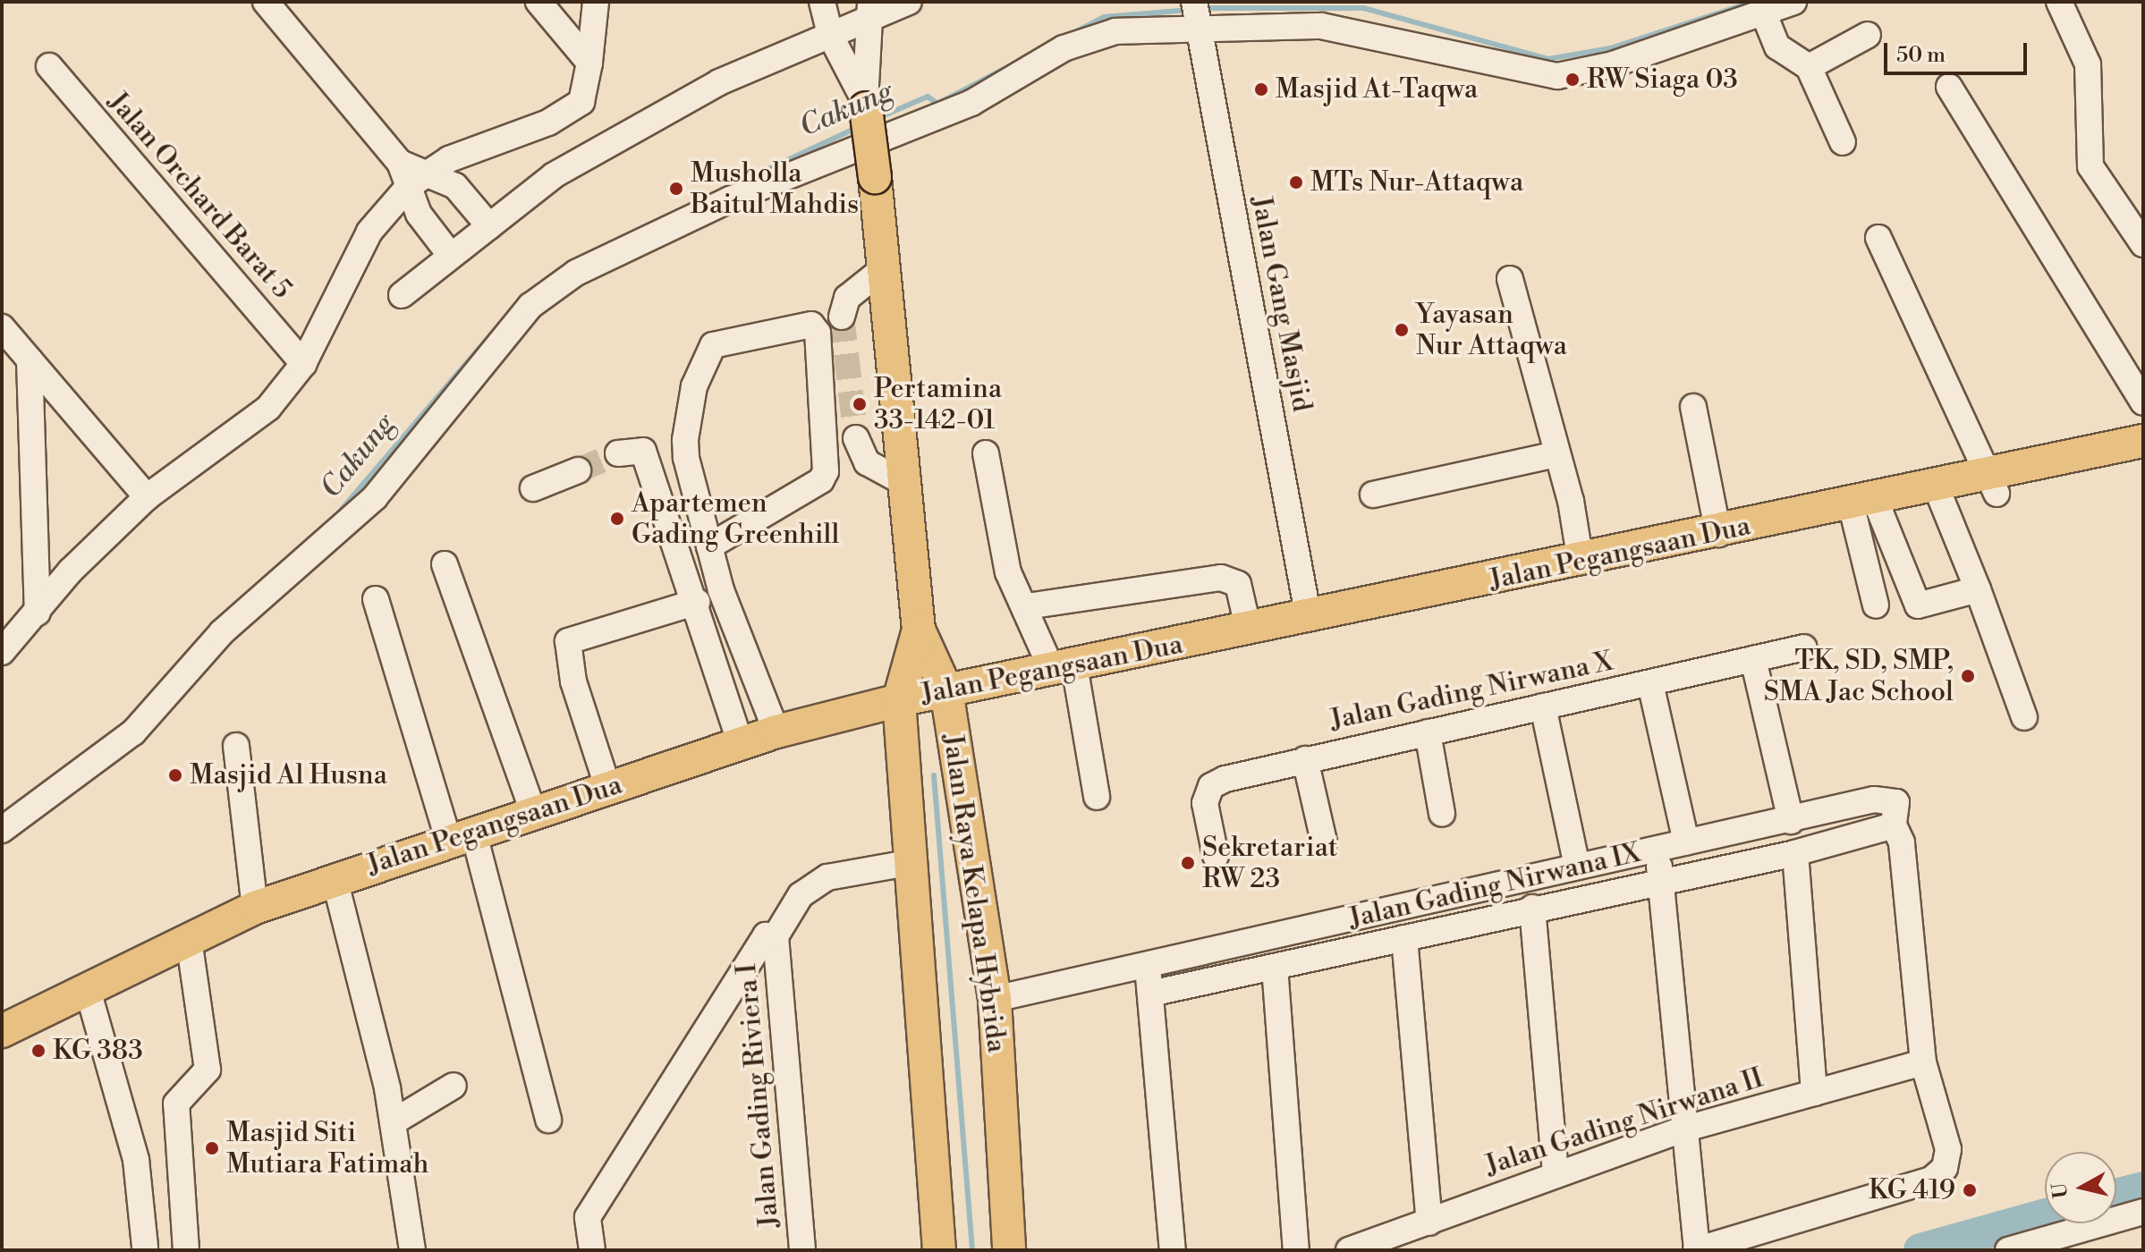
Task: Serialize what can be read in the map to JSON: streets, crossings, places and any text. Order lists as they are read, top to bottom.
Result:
{
  "streets": {
    "main road": ["Jalan Pegangsaan Dua", "Jalan Raya Kelapa Hybrida"],
    "street": [
      "Jalan Orchard Barat 5",
      "Jalan Gang Masjid",
      "Jalan Gading Nirwana X",
      "Jalan Gading Nirwana IX",
      "Jalan Gading Riviera I",
      "Jalan Gading Nirwana II"
    ]
  },
  "crossings": [
    ["Jalan Gang Masjid", "Jalan Pegangsaan Dua"],
    ["Jalan Pegangsaan Dua", "Jalan Raya Kelapa Hybrida"],
    ["Jalan Gading Nirwana IX", "Jalan Raya Kelapa Hybrida"]
  ],
  "water": ["Cakung"],
  "places": [
    "RW Siaga 03",
    "Masjid At-Taqwa",
    "MTs Nur-Attaqwa",
    "Musholla Baitul Mahdis",
    "Yayasan Nur Attaqwa",
    "Pertamina 33-142-01",
    "Apartemen Gading Greenhill",
    "TK, SD, SMP, SMA Jac School",
    "Masjid Al Husna",
    "Sekretariat RW 23",
    "KG 383",
    "Masjid Siti Mutiara Fatimah",
    "KG 419"
  ],
  "scale_bar": "50 m",
  "north": "left"
}
